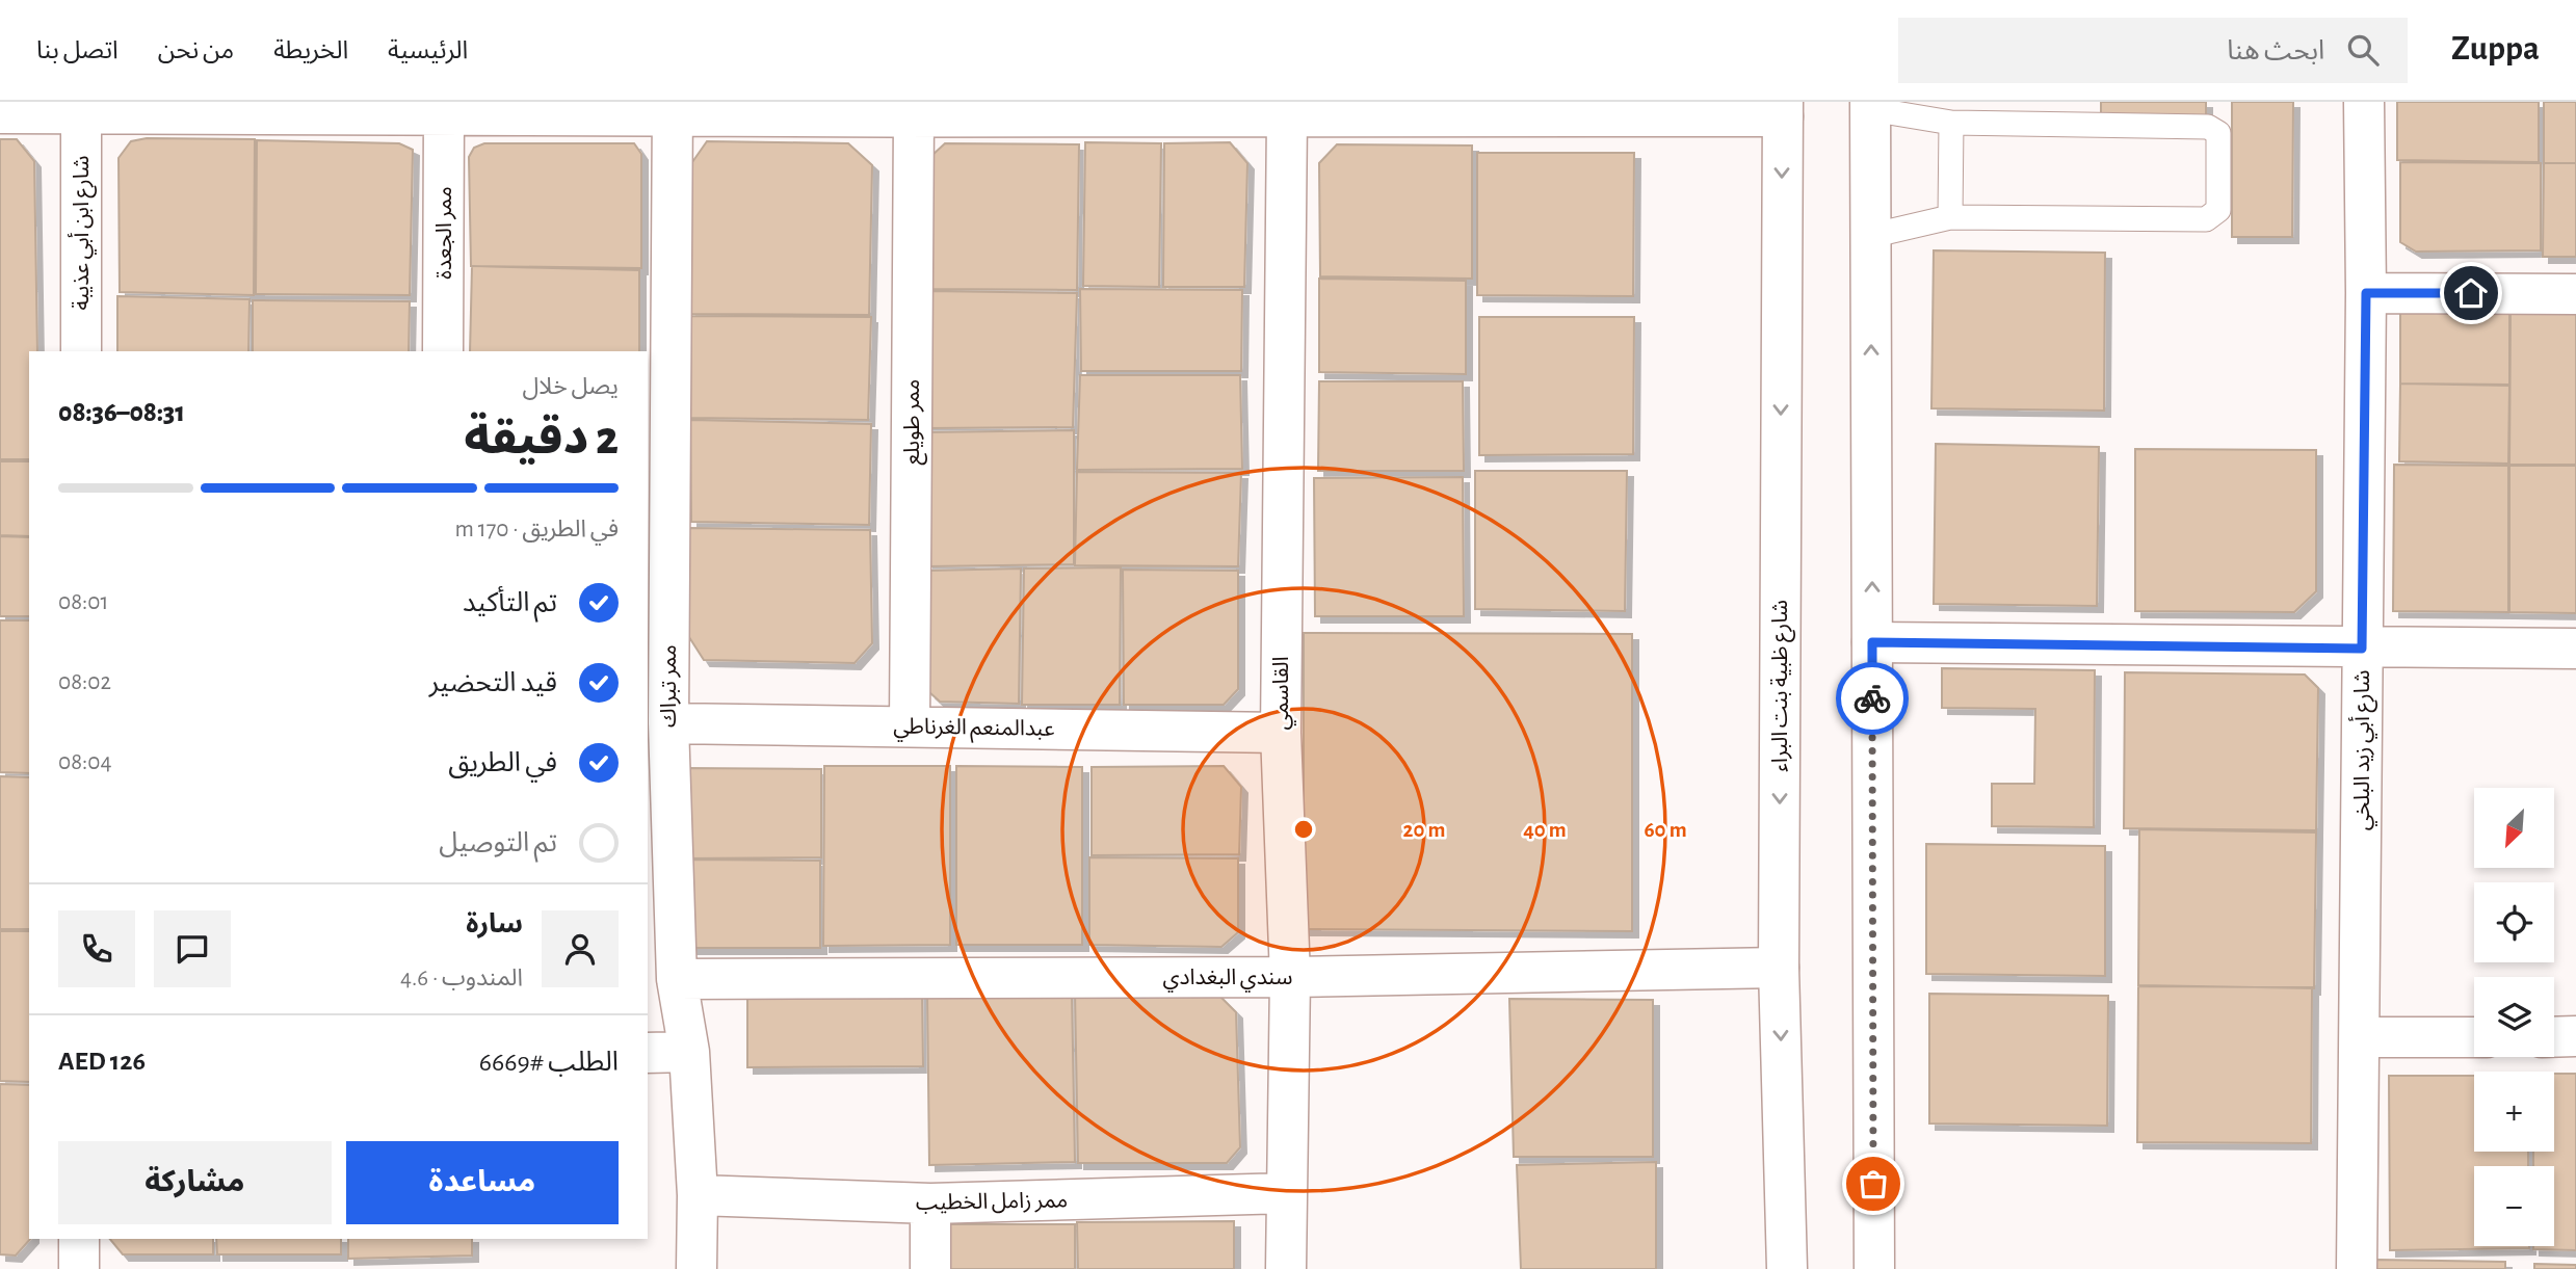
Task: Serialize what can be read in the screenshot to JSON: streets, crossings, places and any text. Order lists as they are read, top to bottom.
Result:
{
  "streets": {
    "street": [
      "شارع ابن أبي عذيبة",
      "ممر الجعدة",
      "ممر طويلع",
      "ممر تبراك",
      "شارع ظبية بنت البراء",
      "القاسمي",
      "عبدالمنعم الغرناطي",
      "شارع أبي زيد البلخي",
      "سندي البغدادي",
      "ممر زامل الخطيب"
    ]
  },
  "crossings": [
    ["ممر طويلع", "عبدالمنعم الغرناطي"],
    ["ممر تبراك", "عبدالمنعم الغرناطي"],
    ["ممر تبراك", "سندي البغدادي"],
    ["ممر تبراك", "ممر زامل الخطيب"],
    ["شارع ظبية بنت البراء", "سندي البغدادي"],
    ["القاسمي", "عبدالمنعم الغرناطي"],
    ["القاسمي", "سندي البغدادي"],
    ["القاسمي", "ممر زامل الخطيب"]
  ],
  "north": "bottom left",
  "page": {
    "header": "Zuppa",
    "search": "ابحث هنا",
    "nav": [
      "الرئيسية",
      "الخريطة",
      "من نحن",
      "اتصل بنا"
    ],
    "heading": ["2 دقيقة", "يصل خلال", "08:31–08:36"],
    "panel": [
      "سارة",
      "المندوب · 4.6",
      "الطلب #6669",
      "AED 126"
    ],
    "bar": "في الطريق · 170 m",
    "list": [
      ["تم التأكيد", "08:01"],
      ["قيد التحضير", "08:02"],
      ["في الطريق", "08:04"],
      "تم التوصيل"
    ],
    "map_buttons": ["+", "−"],
    "buttons": ["مساعدة", "مشاركة"]
  },
  "rings": ["20 m", "40 m", "60 m"]
}
